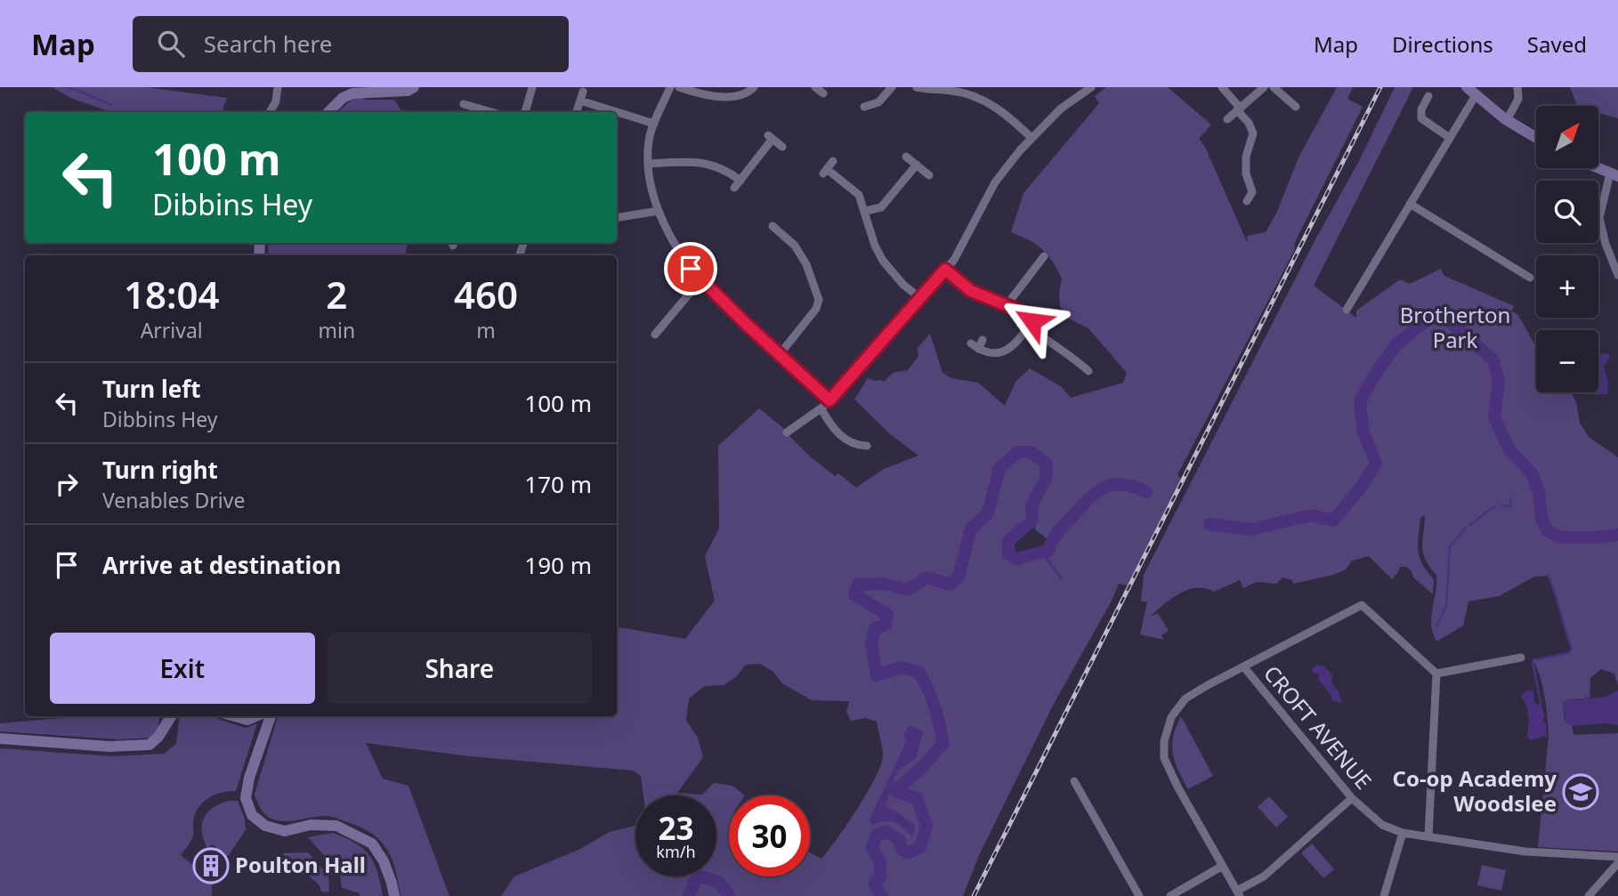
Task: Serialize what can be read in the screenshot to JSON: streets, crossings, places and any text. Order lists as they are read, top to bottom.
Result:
{
  "streets": {
    "street": ["CROFT AVENUE"]
  },
  "parks": ["Brotherton Park"],
  "places": {
    "school or university": ["Co-op Academy Woodslee"],
    "building": ["Poulton Hall"]
  },
  "north": "top right",
  "page": {
    "header": "Map",
    "search": "Search here",
    "nav": ["Map", "Directions", "Saved"],
    "map_buttons": ["+", "−"],
    "turn": ["100 m", "Dibbins Hey"],
    "eta": [
      "18:04",
      "Arrival",
      "2",
      "min",
      "460",
      "m"
    ],
    "list": [
      {
        "name": "Turn left",
        "note": "Dibbins Hey",
        "value": "100 m"
      },
      {
        "name": "Turn right",
        "note": "Venables Drive",
        "value": "170 m"
      },
      {
        "name": "Arrive at destination",
        "value": "190 m"
      }
    ],
    "buttons": ["Exit", "Share"],
    "speed": "23 km/h",
    "limit": "30"
  }
}
